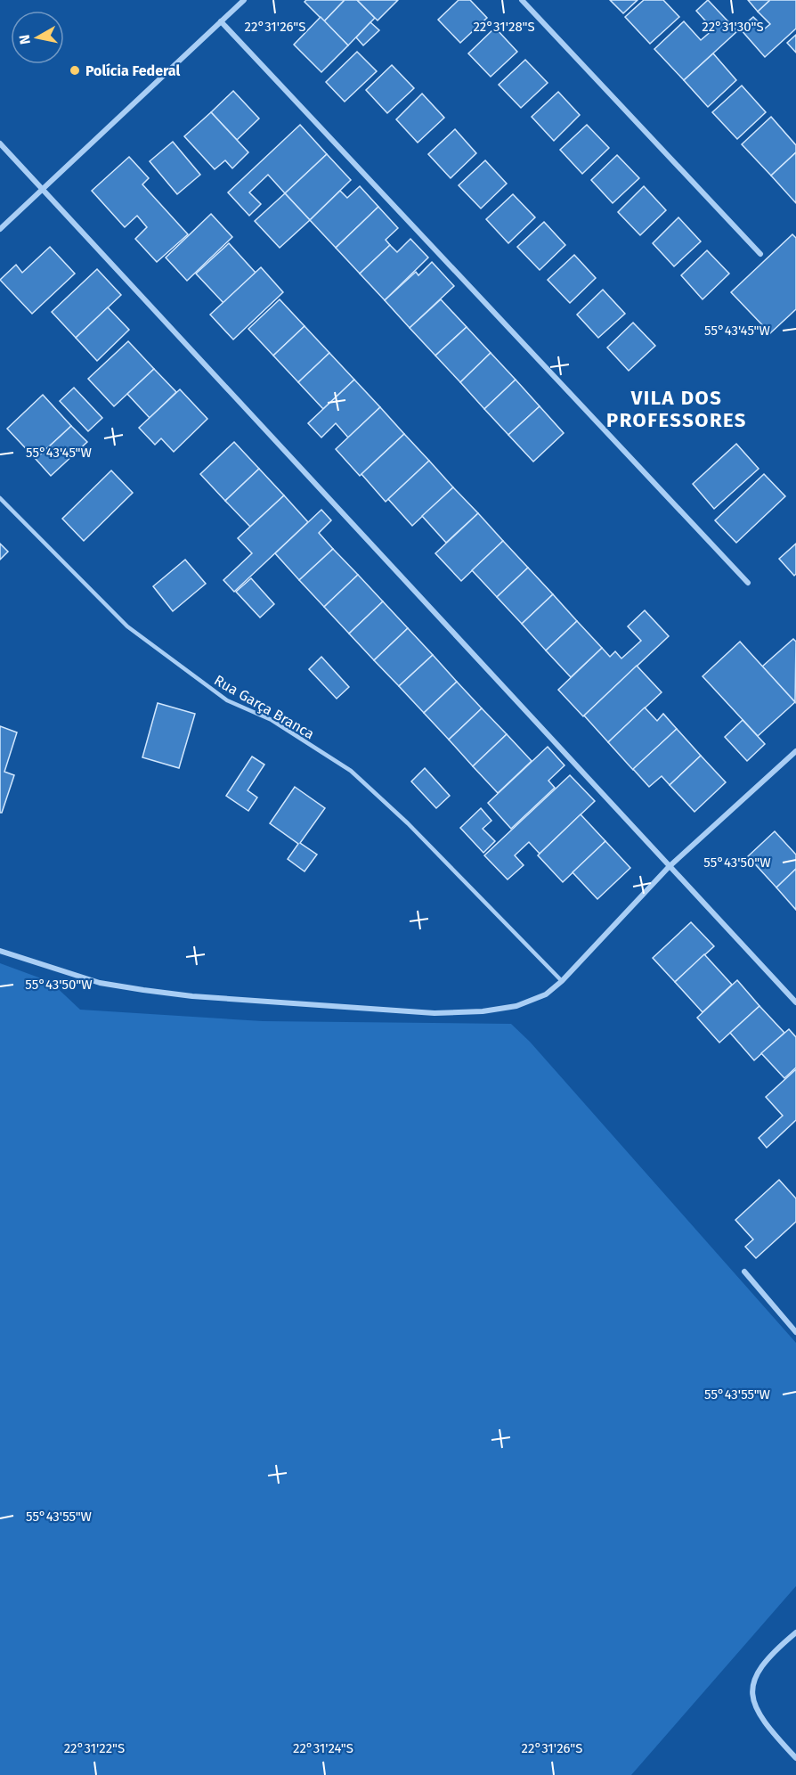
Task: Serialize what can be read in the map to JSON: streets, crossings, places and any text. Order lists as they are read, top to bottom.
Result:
{
  "streets": {
    "lane": ["Rua Garça Branca"]
  },
  "districts": ["VILA DOS PROFESSORES"],
  "places": ["Polícia Federal"],
  "north": "left",
  "coordinates": [
    "22°31'26\"S",
    "22°31'28\"S",
    "22°31'30\"S",
    "55°43'45\"W",
    "55°43'50\"W",
    "55°43'55\"W",
    "22°31'22\"S",
    "22°31'24\"S"
  ]
}
